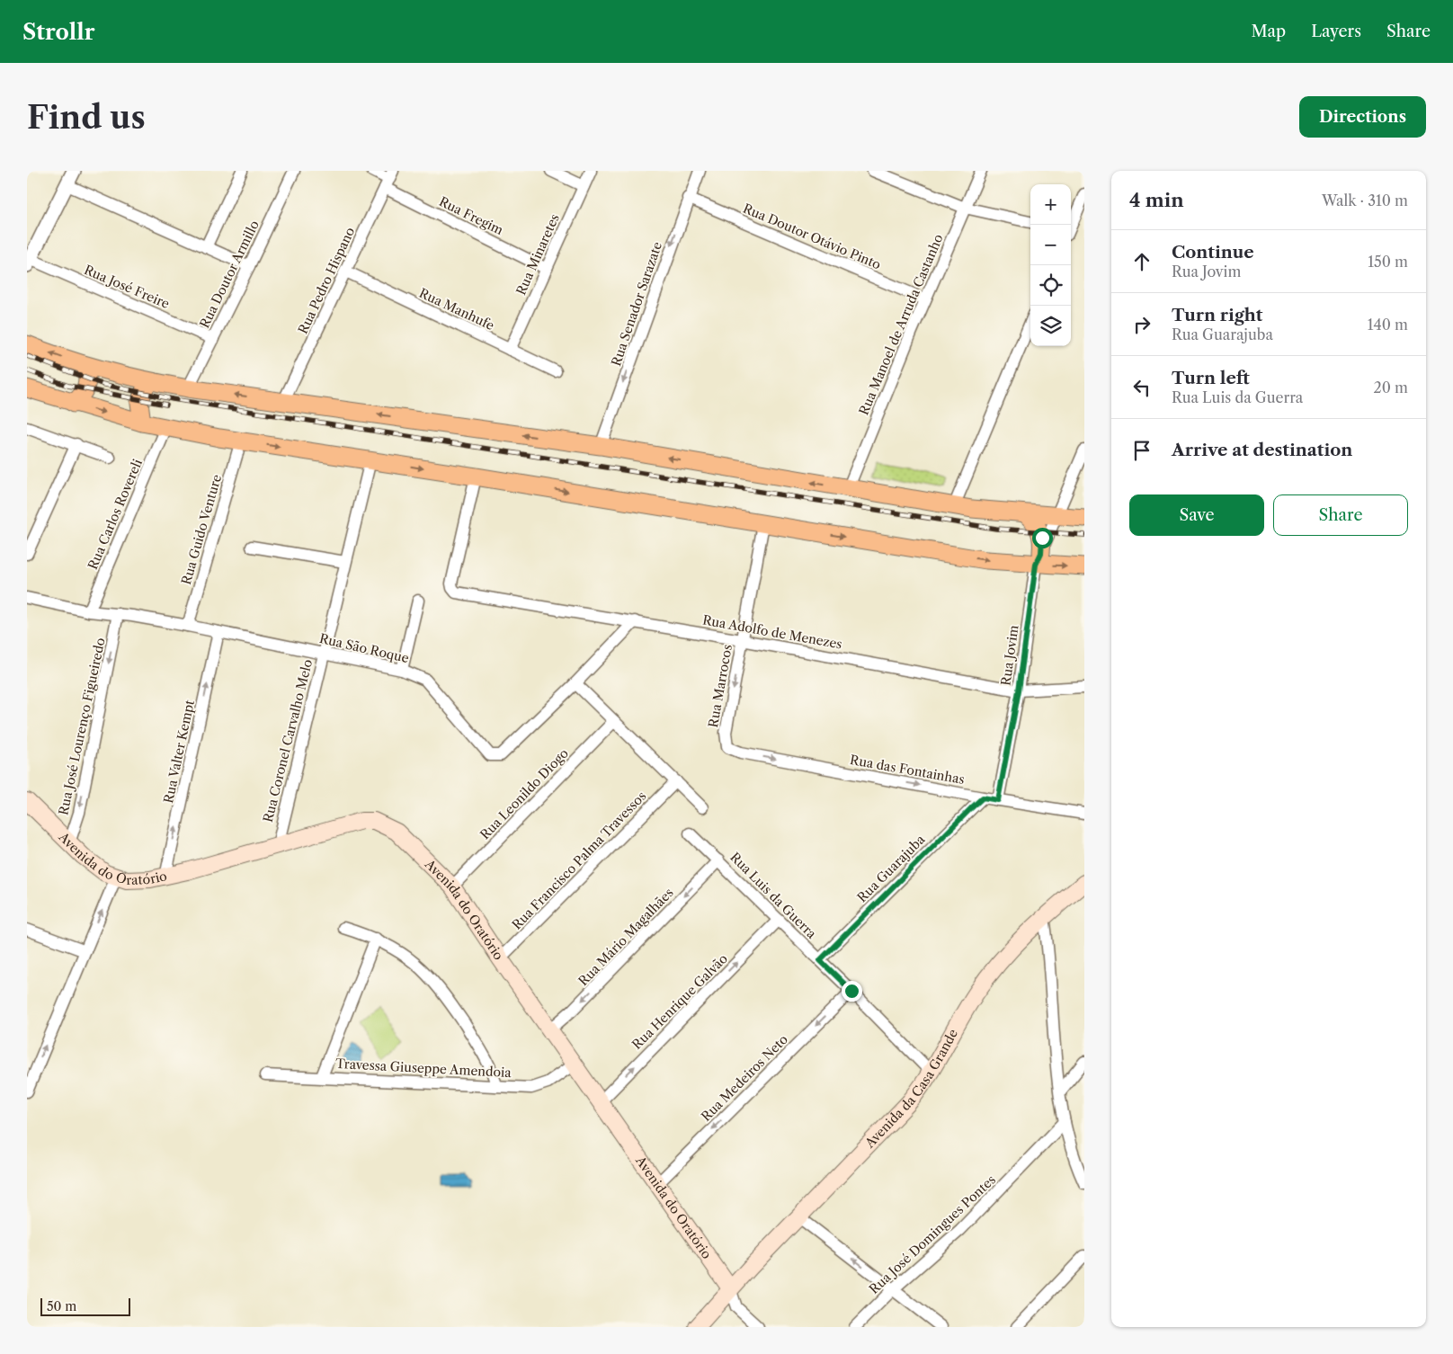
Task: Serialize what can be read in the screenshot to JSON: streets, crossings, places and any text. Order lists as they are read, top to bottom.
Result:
{
  "streets": {
    "main road": ["Avenida do Oratório", "Avenida da Casa Grande"],
    "street": [
      "Rua Fregim",
      "Rua Doutor Otávio Pinto",
      "Rua Minaretes",
      "Rua Doutor Armillo",
      "Rua Pedro Hispano",
      "Rua José Freire",
      "Rua Senador Sarazate",
      "Rua Manhufe",
      "Rua Manoel de Arruda Castanho",
      "Rua Carlos Rovereli",
      "Rua Guido Venture",
      "Rua Adolfo de Menezes",
      "Rua São Roque",
      "Rua Jovim",
      "Rua Marrocos",
      "Rua José Lourenço Figueiredo",
      "Rua Coronel Carvalho Melo",
      "Rua Valter Kempt",
      "Rua das Fontainhas",
      "Rua Leonildo Diogo",
      "Rua Francisco Palma Travessos",
      "Rua Guarajuba",
      "Rua Luis da Guerra",
      "Rua Mário Magalhães",
      "Rua Henrique Galvão",
      "Travessa Giuseppe Amendoia",
      "Rua Medeiros Neto",
      "Rua José Domingues Pontes"
    ]
  },
  "crossings": [
    ["Rua Fregim", "Rua Minaretes"],
    ["Rua Fregim", "Rua Pedro Hispano"],
    ["Rua Doutor Otávio Pinto", "Rua Senador Sarazate"],
    ["Rua Doutor Otávio Pinto", "Rua Manoel de Arruda Castanho"],
    ["Rua Minaretes", "Rua Manhufe"],
    ["Rua Doutor Armillo", "Rua José Freire"],
    ["Rua Pedro Hispano", "Rua Manhufe"],
    ["Rua Carlos Rovereli", "Rua São Roque"],
    ["Rua Guido Venture", "Rua São Roque"],
    ["Rua Adolfo de Menezes", "Rua São Roque"],
    ["Rua Adolfo de Menezes", "Rua Jovim"],
    ["Rua Adolfo de Menezes", "Rua Marrocos"],
    ["Rua São Roque", "Rua José Lourenço Figueiredo"],
    ["Rua São Roque", "Rua Coronel Carvalho Melo"],
    ["Rua São Roque", "Rua Valter Kempt"],
    ["Rua Jovim", "Rua das Fontainhas"],
    ["Rua Marrocos", "Rua das Fontainhas"],
    ["Rua José Lourenço Figueiredo", "Avenida do Oratório"],
    ["Rua Coronel Carvalho Melo", "Avenida do Oratório"],
    ["Rua Valter Kempt", "Avenida do Oratório"],
    ["Rua das Fontainhas", "Rua Guarajuba"],
    ["Rua Leonildo Diogo", "Avenida do Oratório"],
    ["Avenida do Oratório", "Rua Francisco Palma Travessos"],
    ["Avenida do Oratório", "Rua Mário Magalhães"],
    ["Avenida do Oratório", "Rua Henrique Galvão"],
    ["Avenida do Oratório", "Travessa Giuseppe Amendoia"],
    ["Avenida do Oratório", "Rua Medeiros Neto"],
    ["Avenida do Oratório", "Avenida da Casa Grande"],
    ["Rua Guarajuba", "Rua Luis da Guerra"],
    ["Rua Luis da Guerra", "Rua Mário Magalhães"],
    ["Rua Luis da Guerra", "Rua Henrique Galvão"],
    ["Rua Luis da Guerra", "Rua Medeiros Neto"],
    ["Rua Luis da Guerra", "Avenida da Casa Grande"]
  ],
  "one_way": [
    "Rua Senador Sarazate",
    "Rua Marrocos",
    "Rua José Lourenço Figueiredo",
    "Rua Valter Kempt",
    "Rua das Fontainhas",
    "Rua Mário Magalhães",
    "Rua Henrique Galvão",
    "Rua Medeiros Neto"
  ],
  "scale_bar": "50 m",
  "page": {
    "header": "Strollr",
    "nav": ["Map", "Layers", "Share"],
    "buttons": [
      "Directions",
      ["Save", "Share"]
    ],
    "title": "Find us",
    "heading": ["4 min", "Walk · 310 m"],
    "map_buttons": ["+", "−"],
    "list": [
      ["Continue", "Rua Jovim", "150 m"],
      ["Turn right", "Rua Guarajuba", "140 m"],
      ["Turn left", "Rua Luis da Guerra", "20 m"],
      "Arrive at destination"
    ],
    "scale": "50 m"
  }
}
